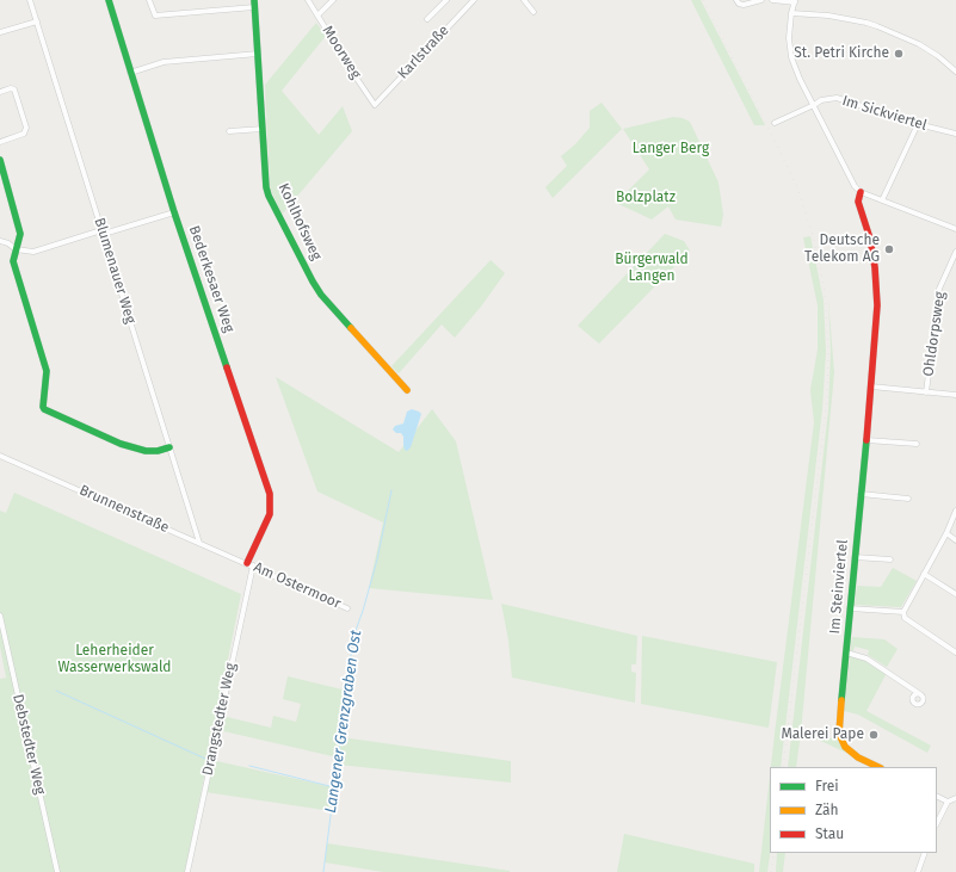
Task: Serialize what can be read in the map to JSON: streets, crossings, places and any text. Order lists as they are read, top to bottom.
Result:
{
  "streets": {
    "street": [
      "Moorweg",
      "Karlstraße",
      "Im Sickviertel",
      "Kohlhofsweg",
      "Blumenauer Weg",
      "Bederkesaer Weg",
      "Ohldorpsweg",
      "Brunnenstraße",
      "Am Ostermoor",
      "Im Steinviertel",
      "Drangstedter Weg",
      "Debstedter Weg"
    ]
  },
  "crossings": [
    ["Moorweg", "Karlstraße"],
    ["Blumenauer Weg", "Brunnenstraße"],
    ["Bederkesaer Weg", "Brunnenstraße"],
    ["Bederkesaer Weg", "Am Ostermoor"],
    ["Bederkesaer Weg", "Drangstedter Weg"],
    ["Brunnenstraße", "Am Ostermoor"],
    ["Brunnenstraße", "Drangstedter Weg"],
    ["Am Ostermoor", "Drangstedter Weg"]
  ],
  "water": ["Langener Grenzgraben Ost"],
  "parks": [
    "Langer Berg",
    "Bolzplatz",
    "Bürgerwald Langen",
    "Leherheider Wasserwerkswald"
  ],
  "places": ["St. Petri Kirche", "Deutsche Telekom AG", "Malerei Pape"],
  "legend": ["Frei", "Zäh", "Stau"]
}
